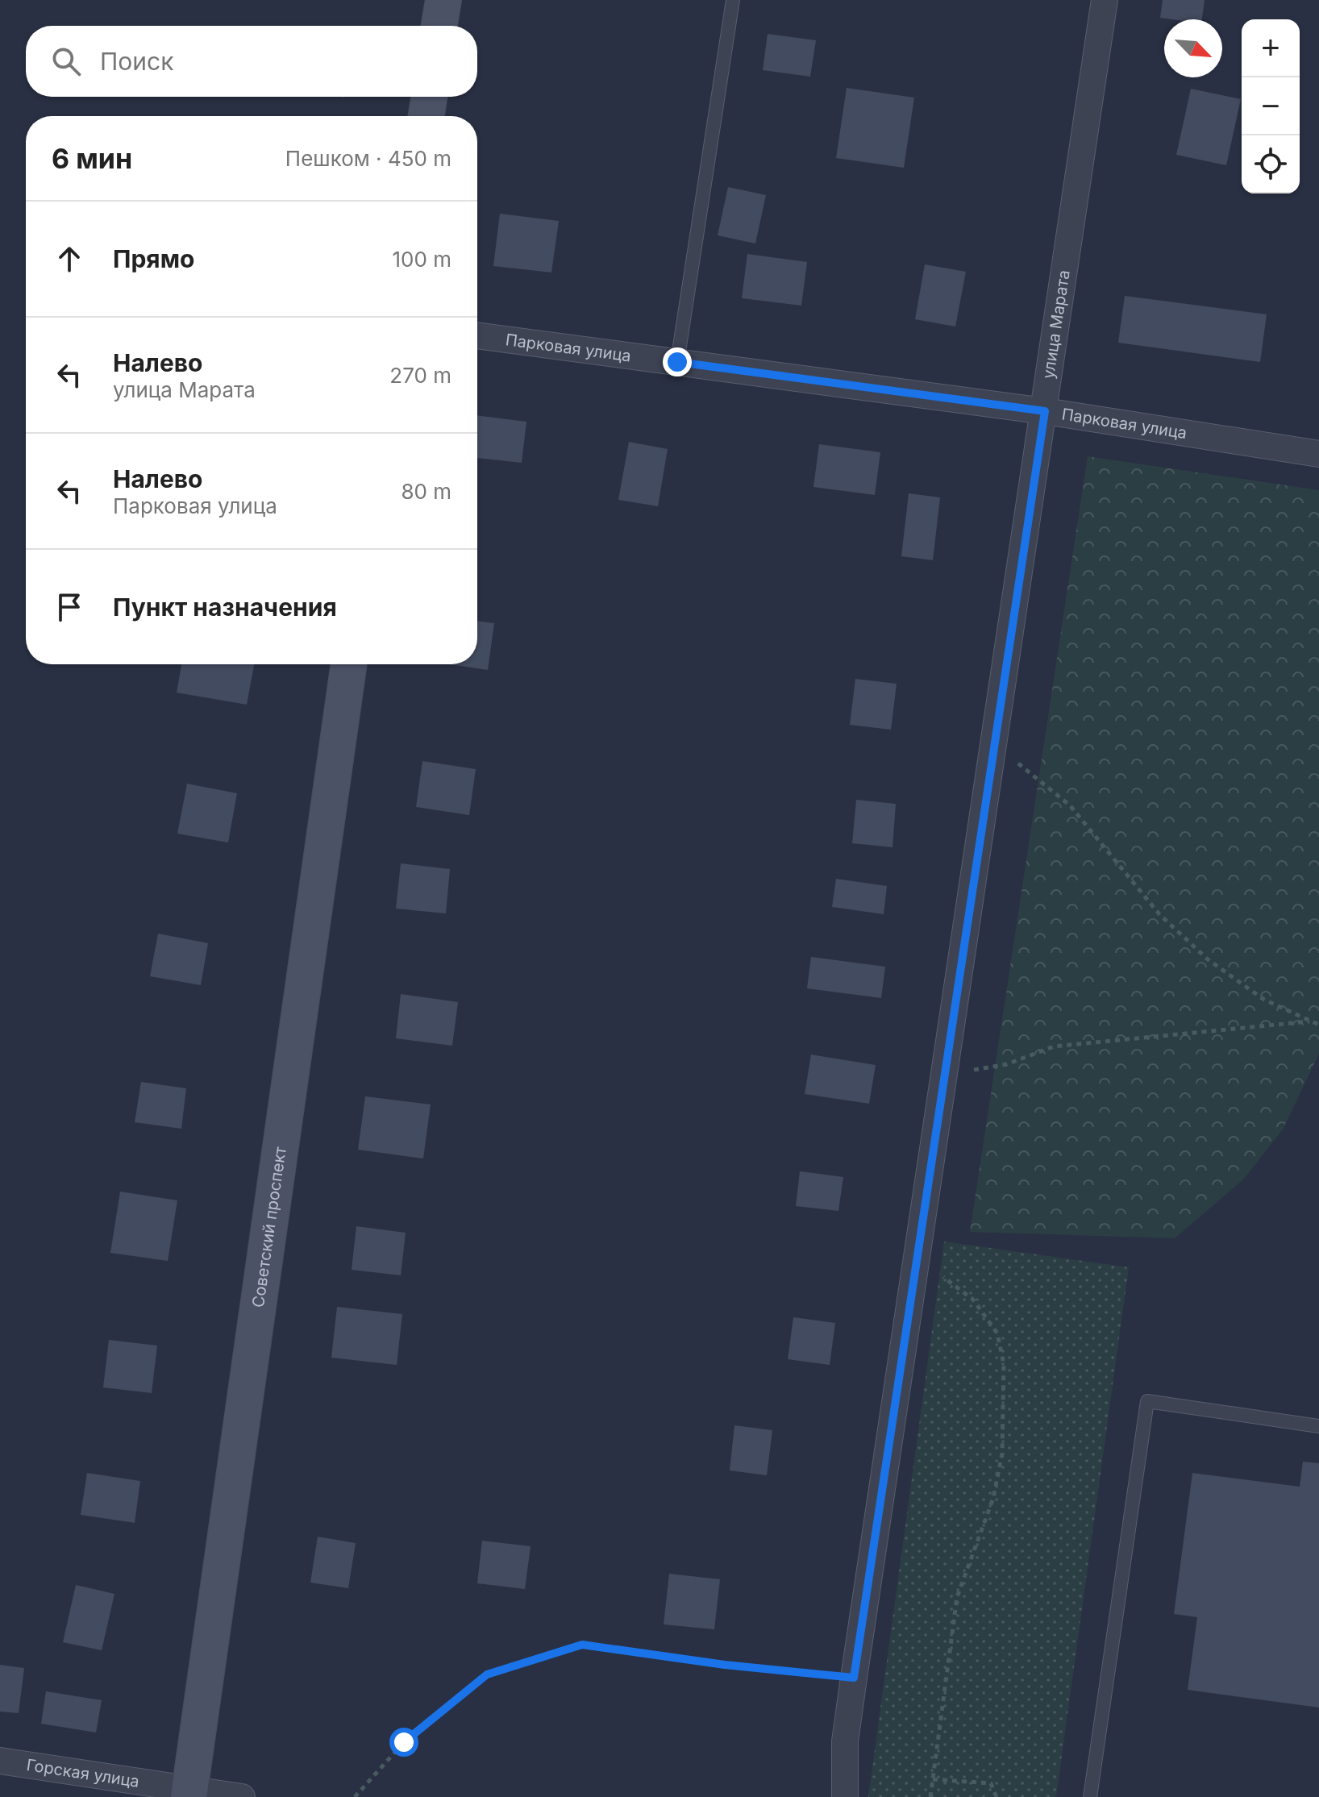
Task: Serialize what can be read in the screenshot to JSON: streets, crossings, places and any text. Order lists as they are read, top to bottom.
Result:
{
  "streets": {
    "street": [
      "улица Марата",
      "Парковая улица",
      "Советский проспект",
      "Горская улица"
    ]
  },
  "crossings": [
    ["улица Марата", "Парковая улица"],
    ["Советский проспект", "Горская улица"]
  ],
  "north": "bottom right",
  "page": {
    "map_buttons": ["+", "−"],
    "search": "Поиск",
    "heading": ["6 мин", "Пешком · 450 m"],
    "list": [
      ["Прямо", "100 m"],
      ["Налево", "улица Марата", "270 m"],
      ["Налево", "Парковая улица", "80 m"],
      "Пункт назначения"
    ]
  }
}
